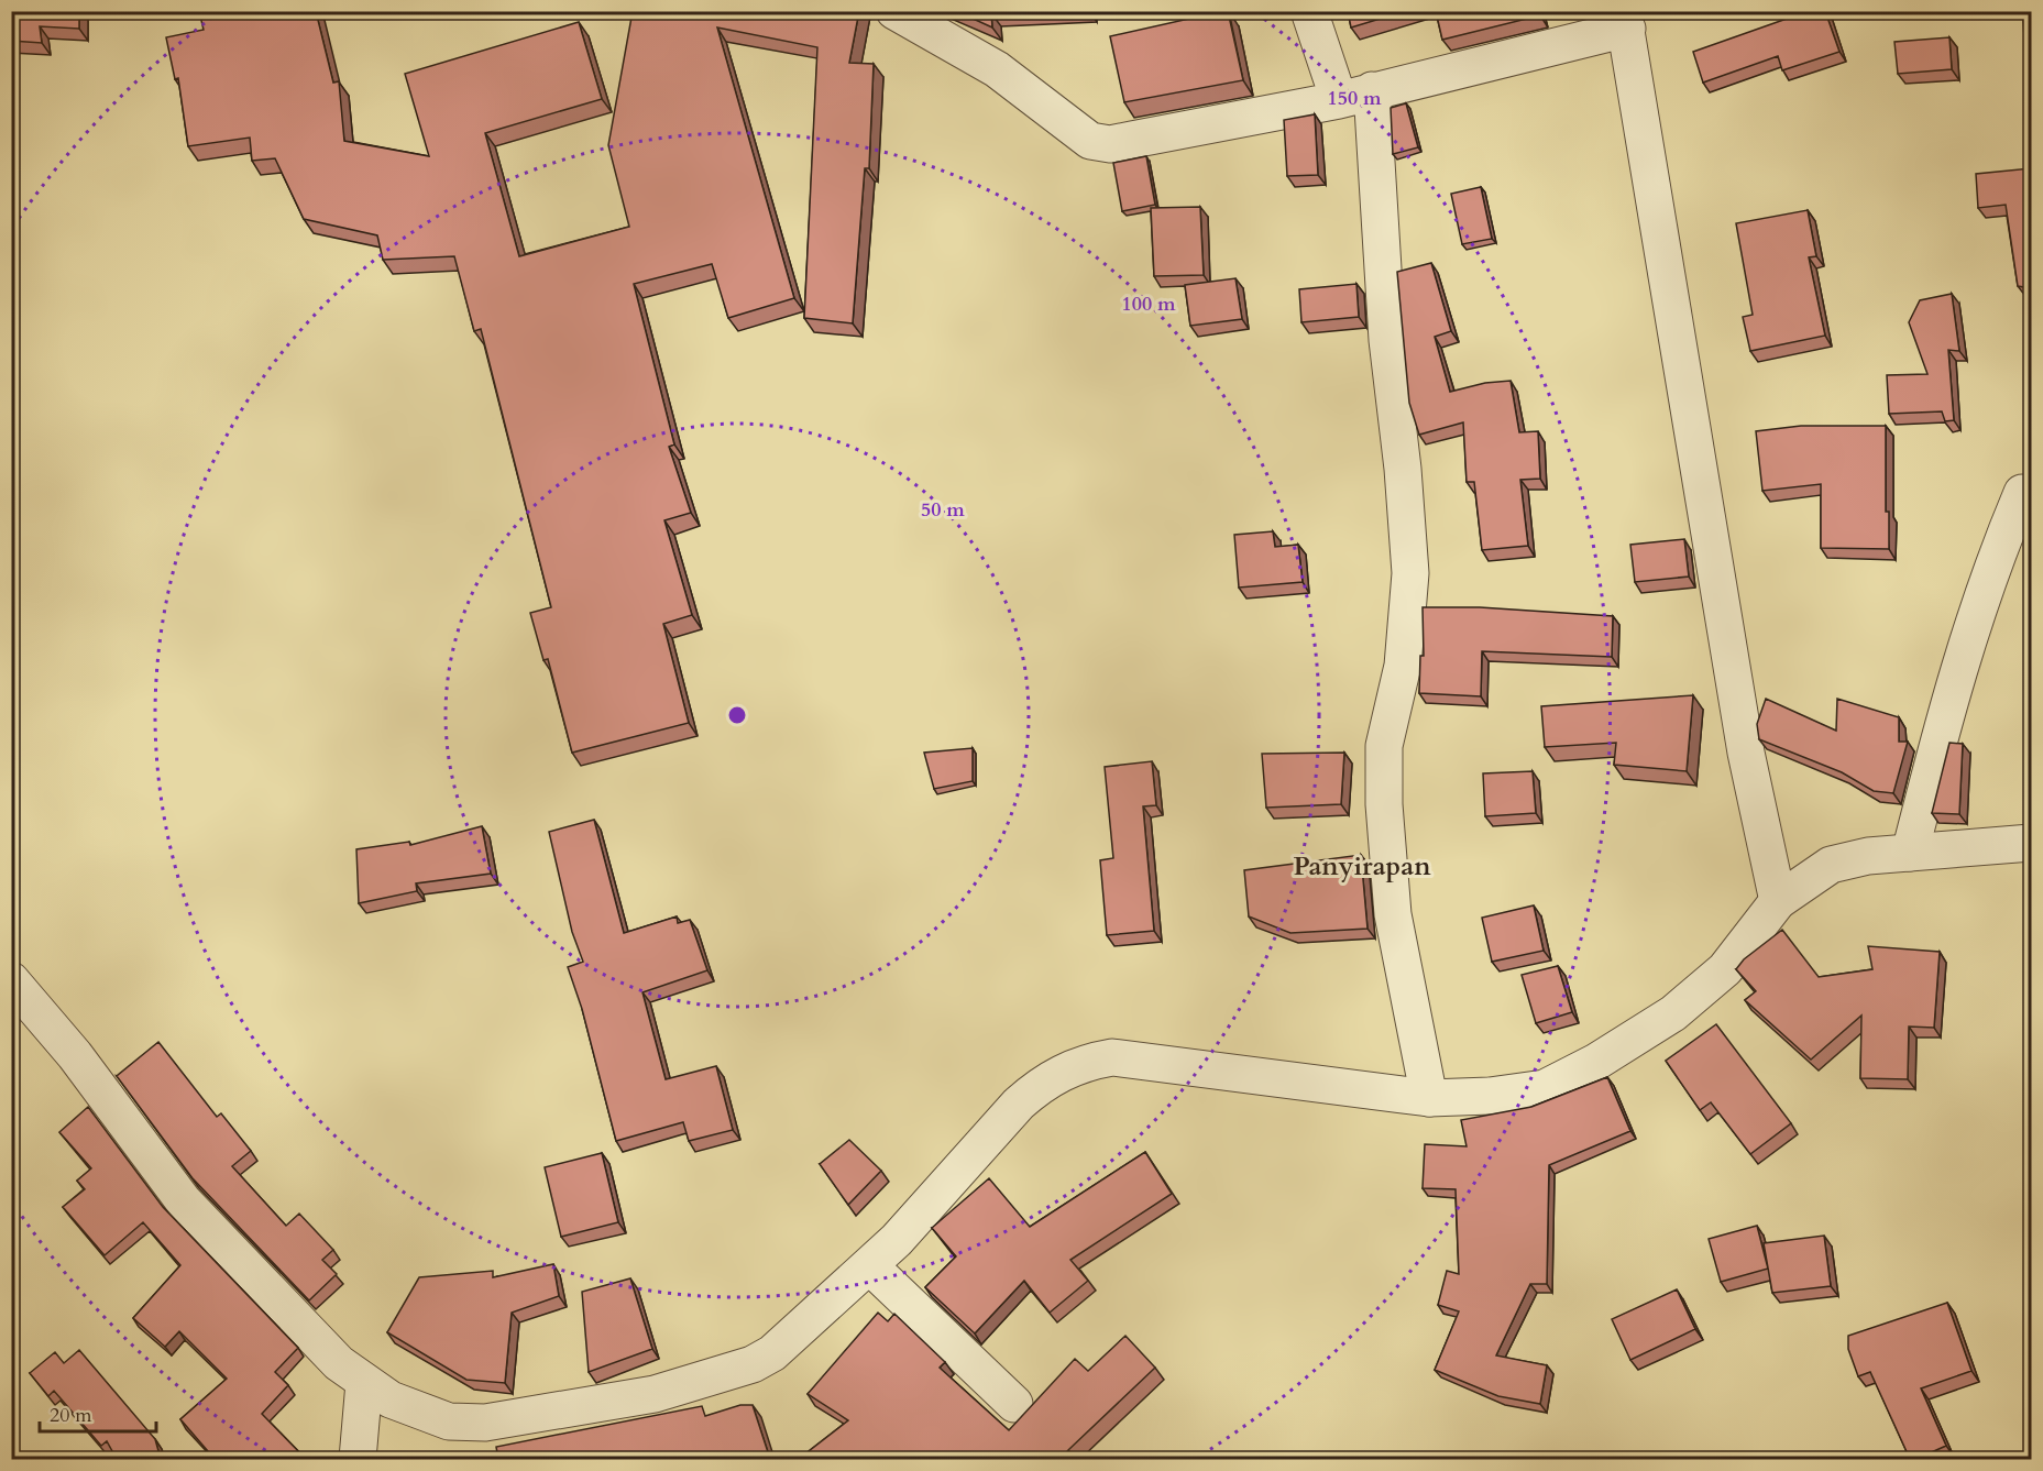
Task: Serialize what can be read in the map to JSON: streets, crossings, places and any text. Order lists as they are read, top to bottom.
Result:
{
  "districts": ["Panyirapan"],
  "scale_bar": "20 m",
  "rings": ["150 m", "100 m", "50 m"]
}
